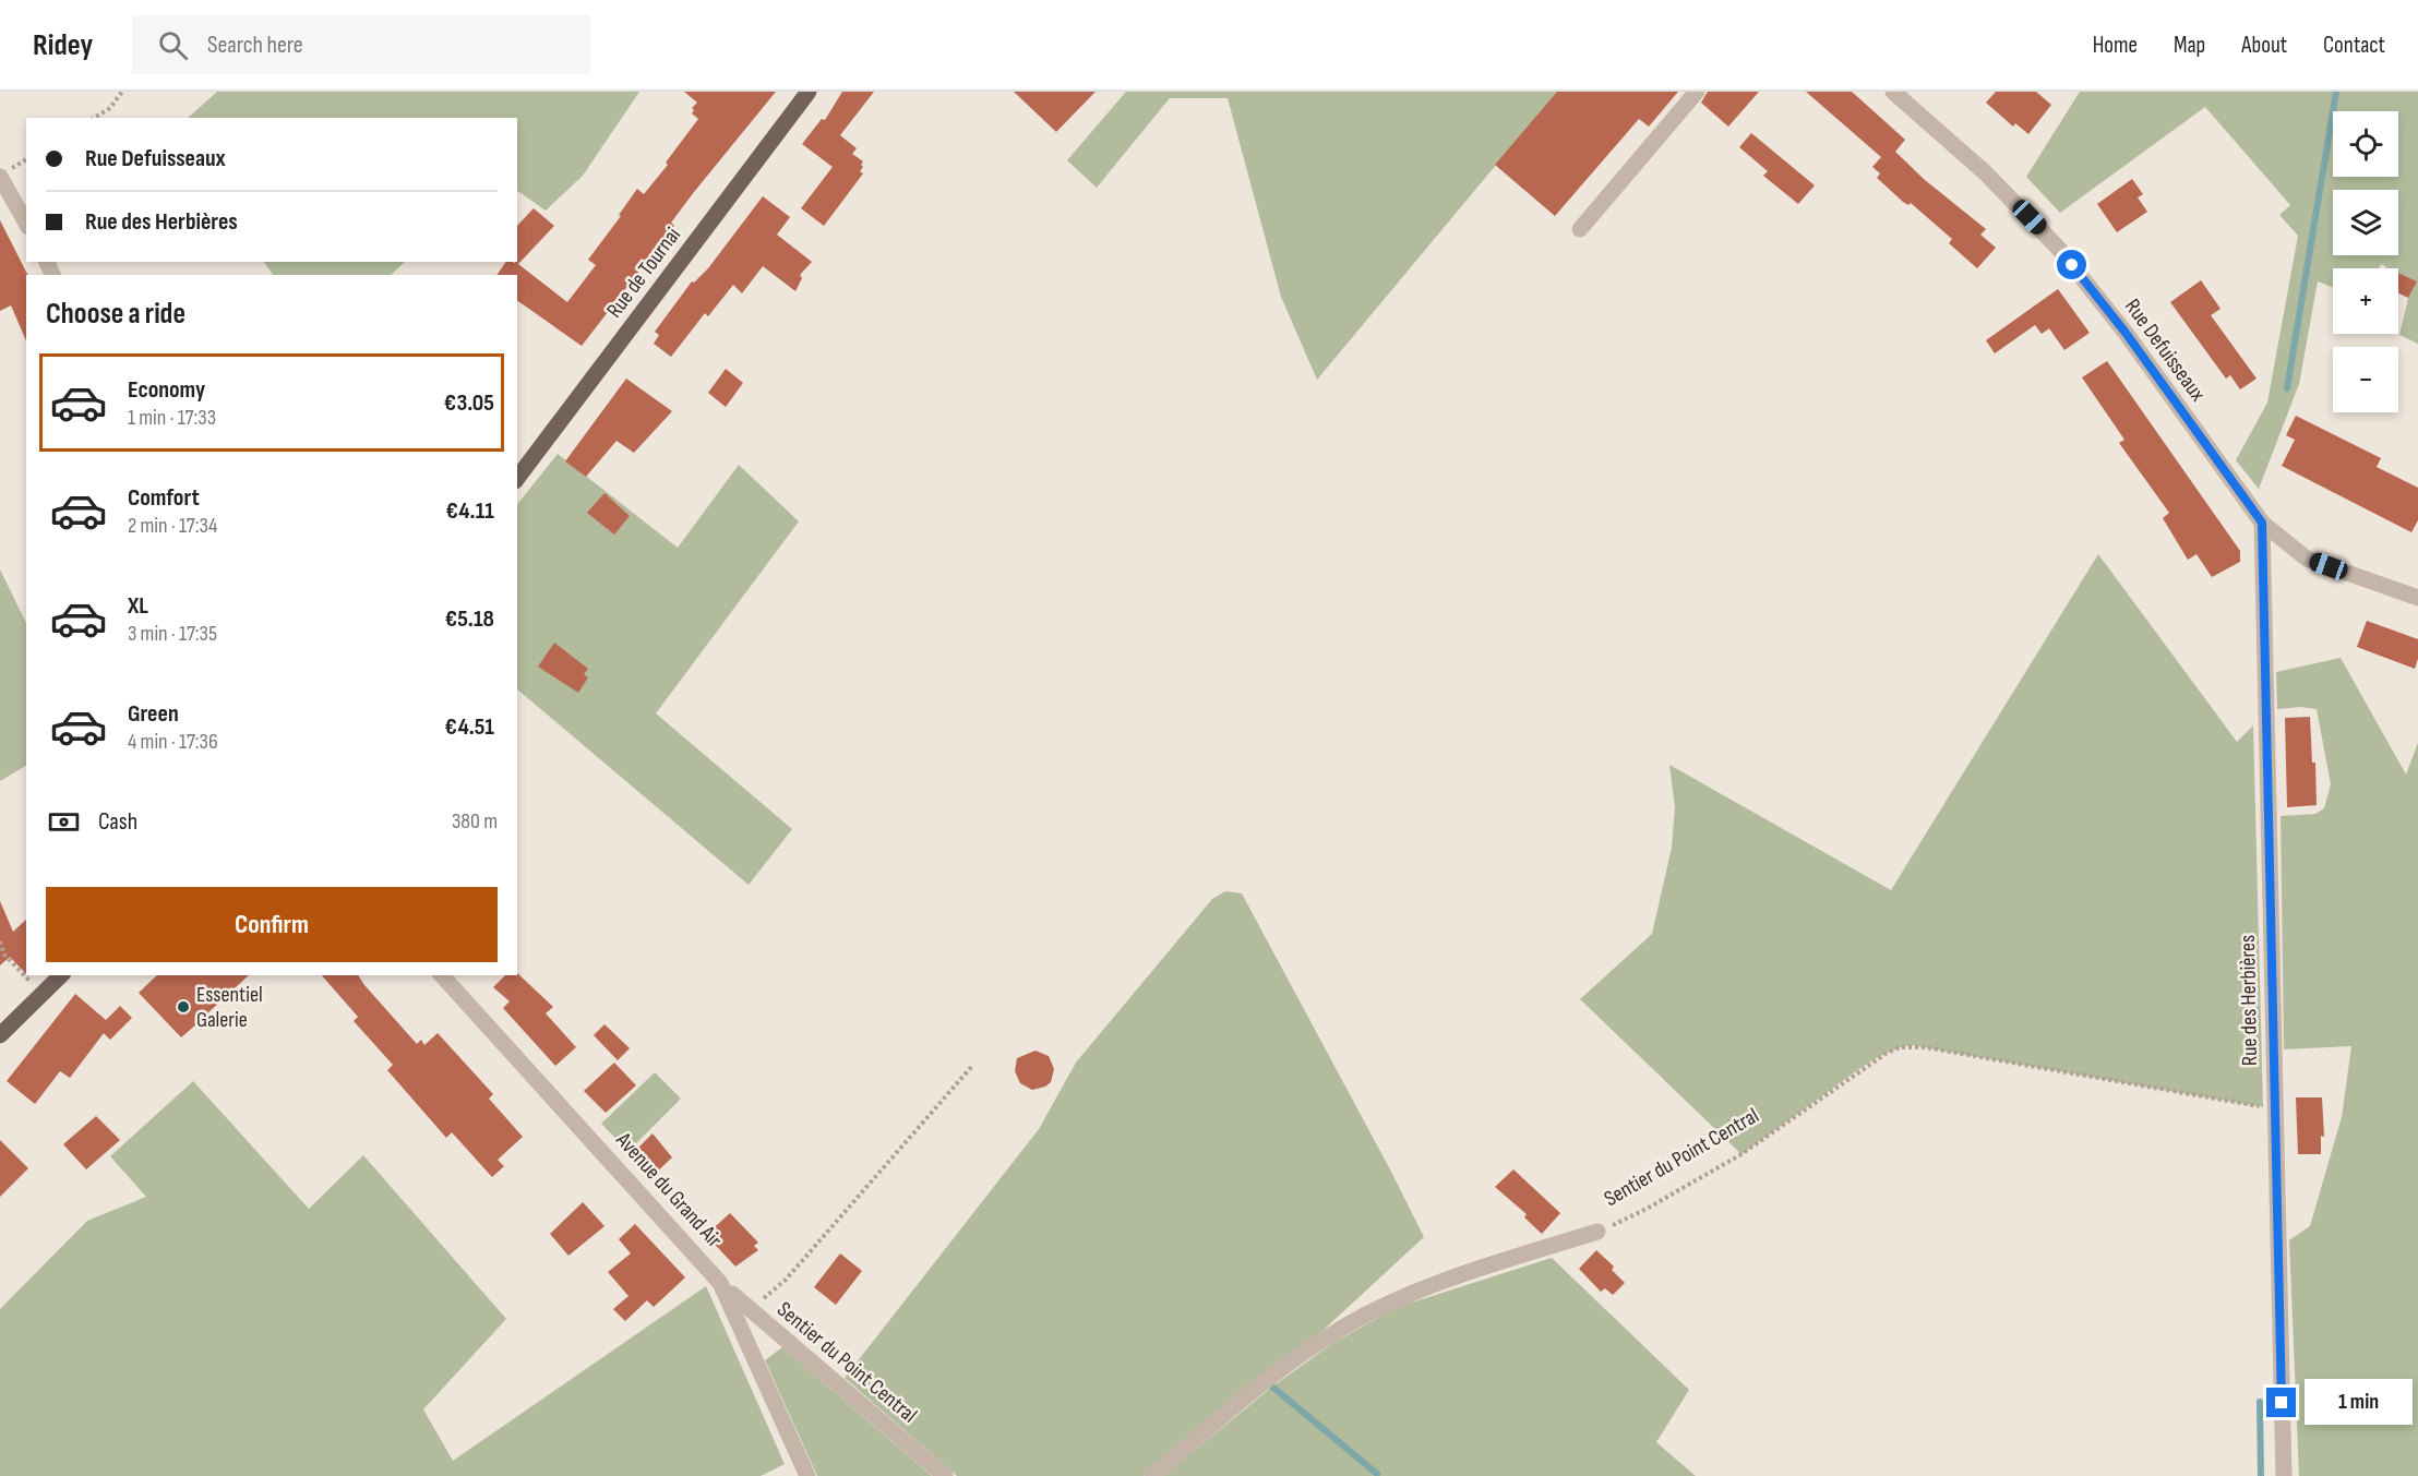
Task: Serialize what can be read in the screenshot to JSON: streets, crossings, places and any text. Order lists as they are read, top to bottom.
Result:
{
  "streets": {
    "main road": ["Rue de Tournai"],
    "street": [
      "Rue Defuisseaux",
      "Rue des Herbières",
      "Sentier du Point Central",
      "Avenue du Grand Air"
    ]
  },
  "crossings": [
    ["Rue Defuisseaux", "Rue des Herbières"],
    ["Rue des Herbières", "Sentier du Point Central"],
    ["Sentier du Point Central", "Avenue du Grand Air"]
  ],
  "places": ["Essentiel Galerie"],
  "page": {
    "header": "Ridey",
    "search": "Search here",
    "nav": [
      "Home",
      "Map",
      "About",
      "Contact"
    ],
    "map_buttons": ["+", "−"],
    "banner": ["Rue Defuisseaux", "Rue des Herbières"],
    "heading": "Choose a ride",
    "list": [
      {
        "name": "Economy",
        "note": "1 min · 17:33",
        "value": "€3.05"
      },
      {
        "name": "Comfort",
        "note": "2 min · 17:34",
        "value": "€4.11"
      },
      {
        "name": "XL",
        "note": "3 min · 17:35",
        "value": "€5.18"
      },
      {
        "name": "Green",
        "note": "4 min · 17:36",
        "value": "€4.51"
      }
    ],
    "pay": ["Cash", "380 m"],
    "buttons": "Confirm",
    "bubble": "1 min"
  }
}
